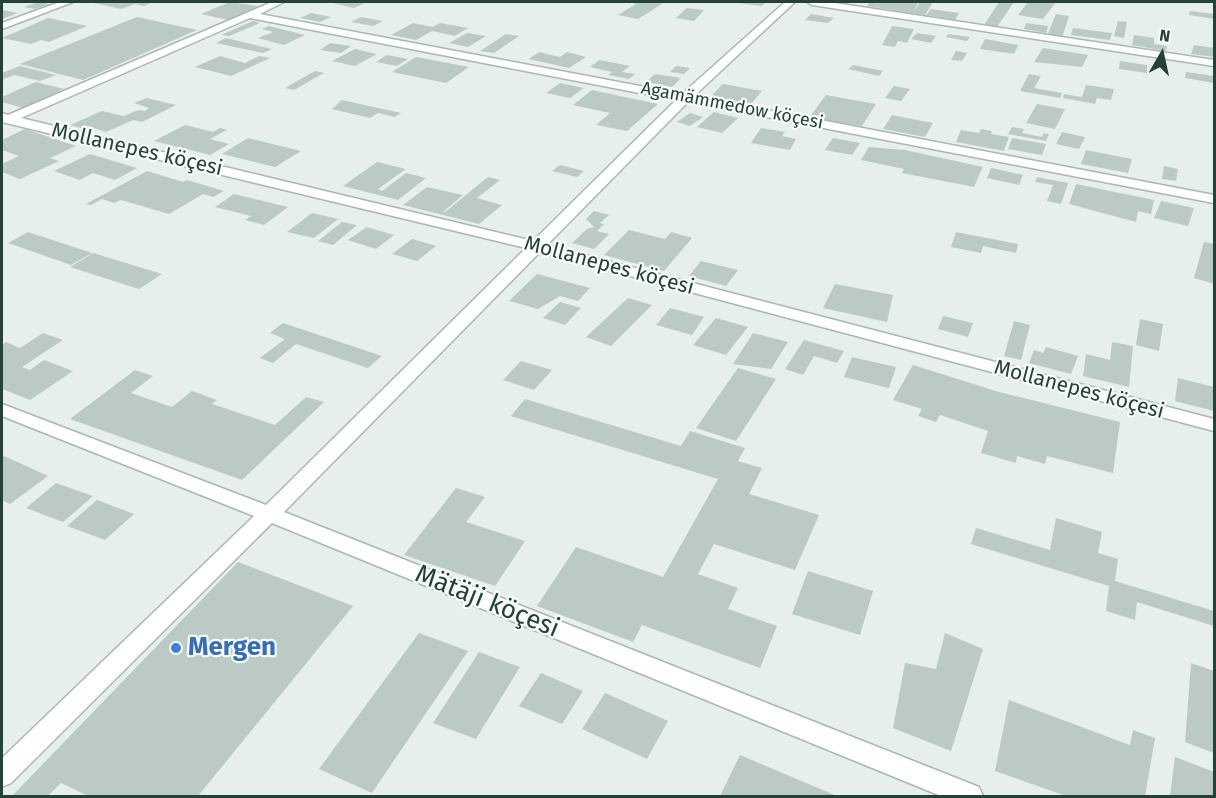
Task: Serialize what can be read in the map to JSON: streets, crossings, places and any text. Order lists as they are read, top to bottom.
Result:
{
  "streets": {
    "street": ["Agamämmedow köçesi", "Mollanepes köçesi", "Mätäji köçesi"]
  },
  "places": ["Mergen"],
  "north": "top"
}
